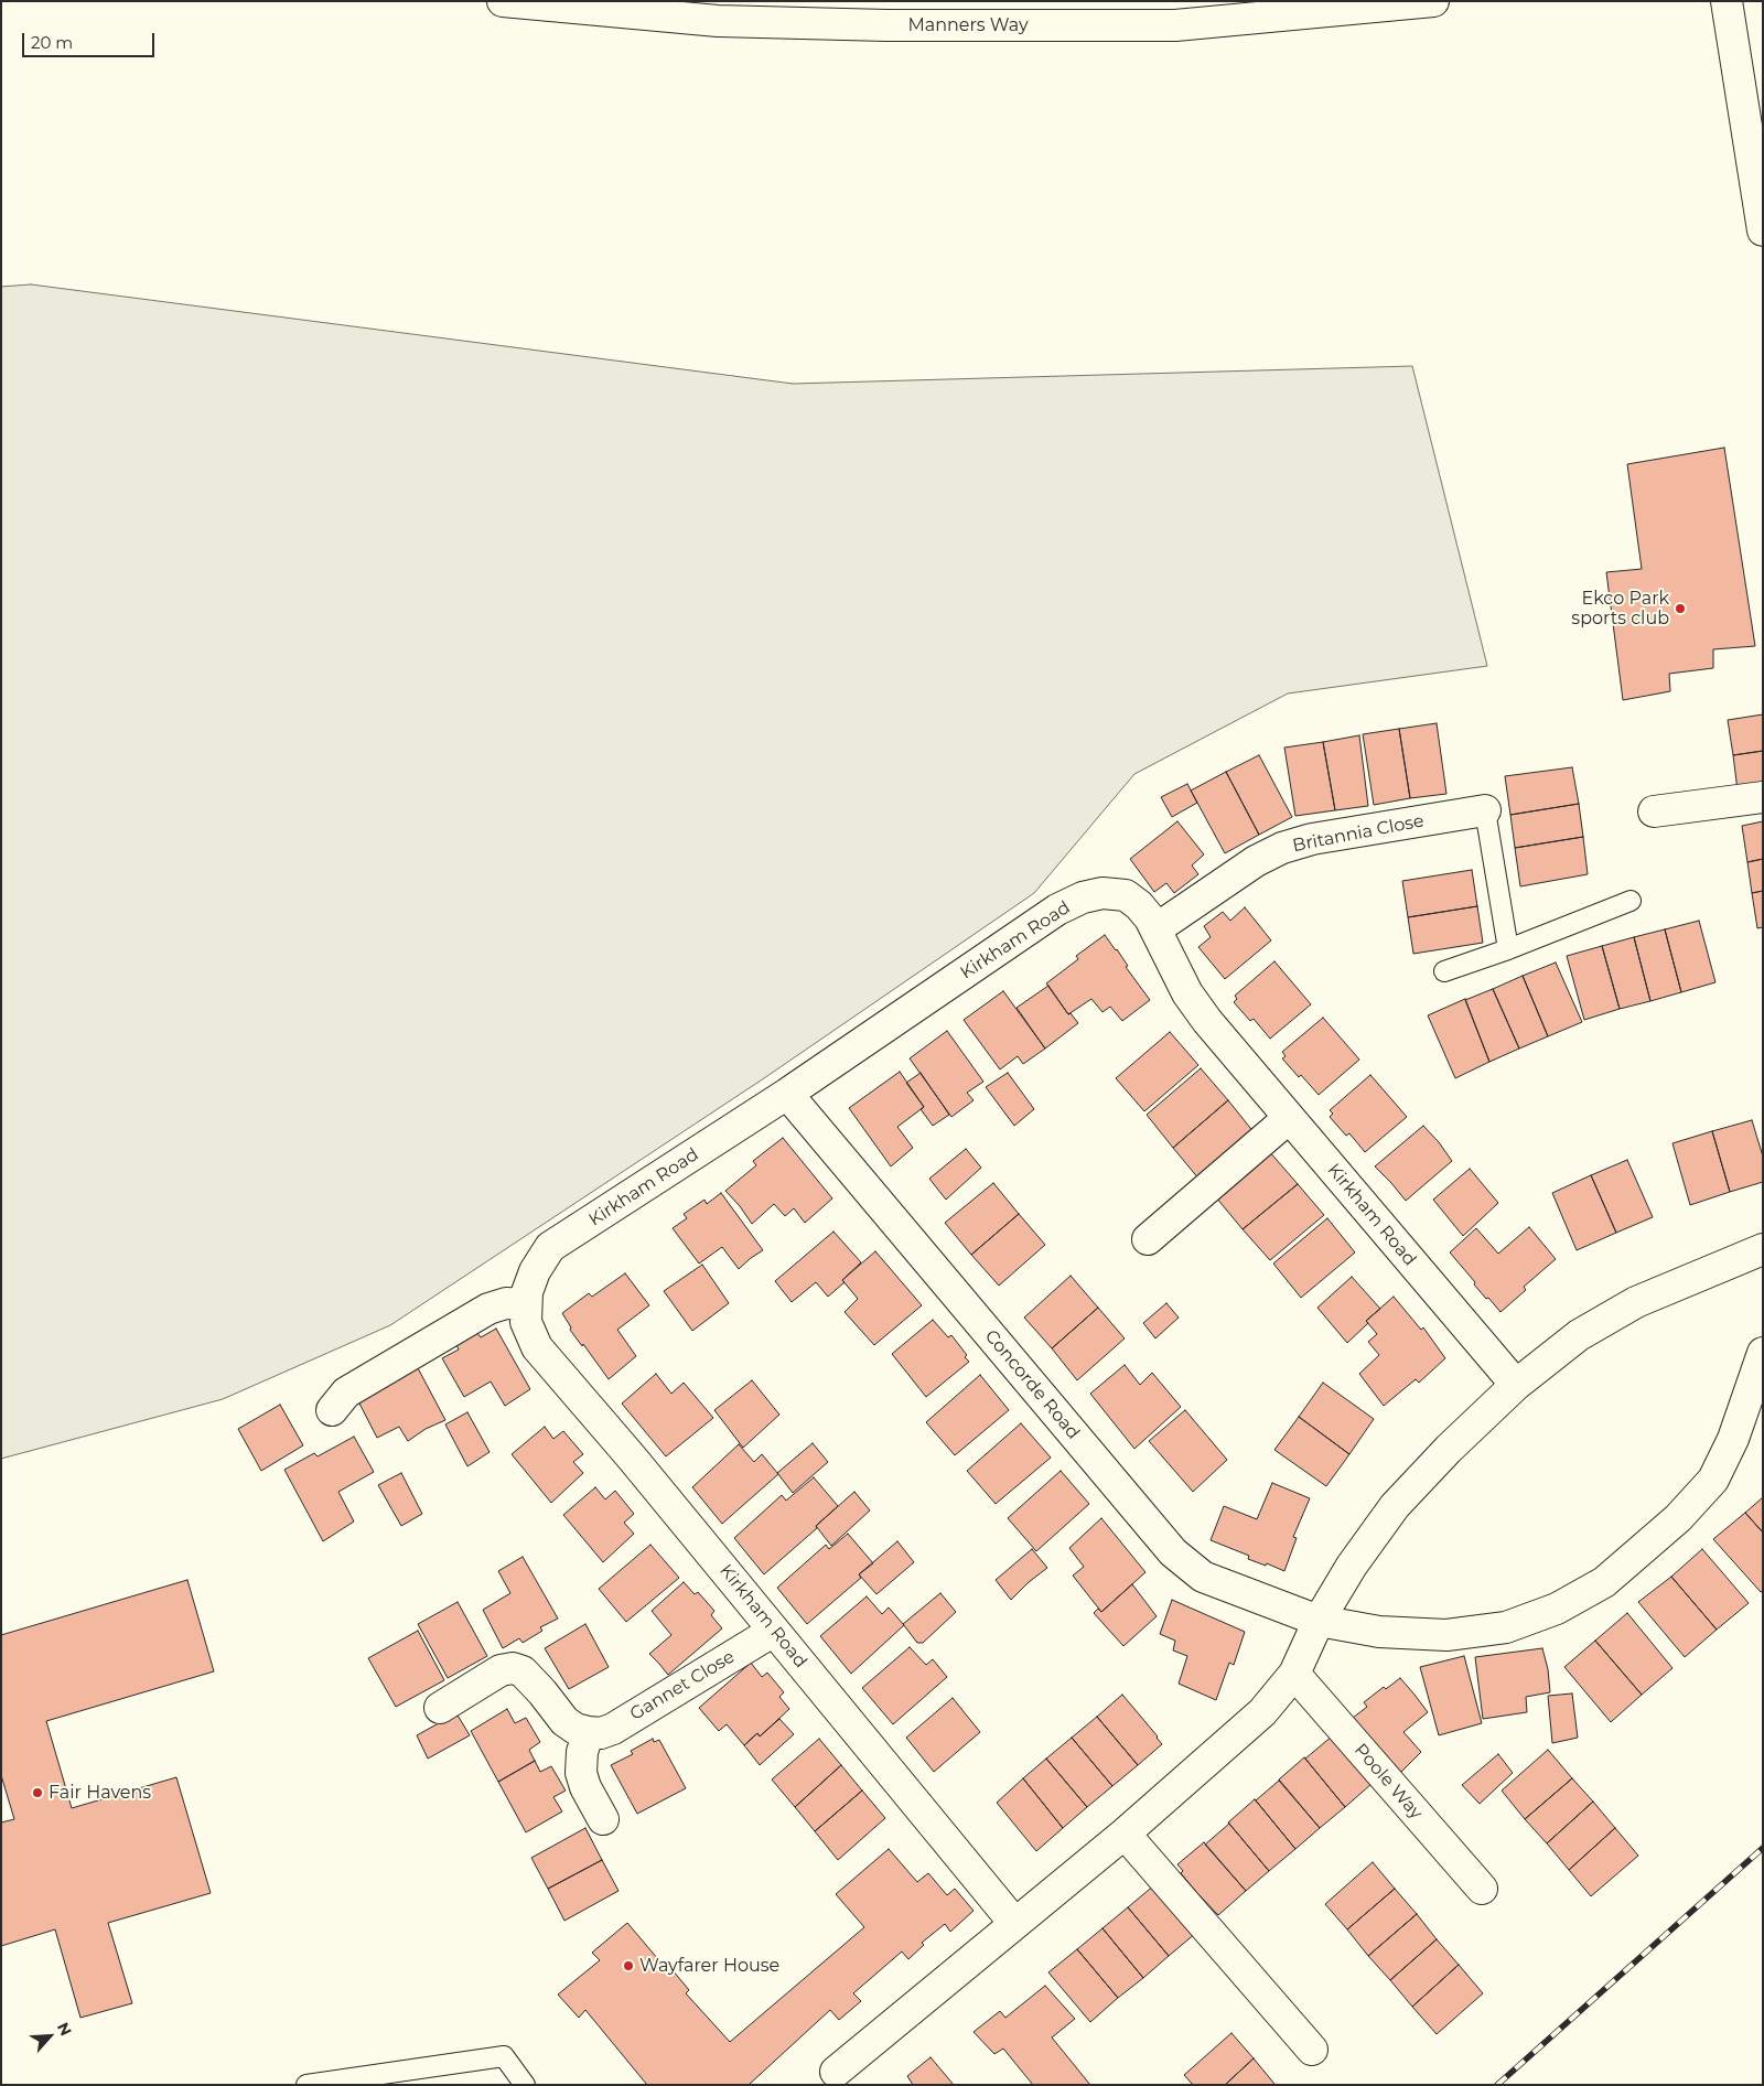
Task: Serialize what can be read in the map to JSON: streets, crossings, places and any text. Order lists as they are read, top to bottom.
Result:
{
  "streets": {
    "street": [
      "Manners Way",
      "Britannia Close",
      "Kirkham Road",
      "Concorde Road",
      "Gannet Close",
      "Poole Way"
    ]
  },
  "crossings": [
    ["Britannia Close", "Kirkham Road"],
    ["Kirkham Road", "Concorde Road"],
    ["Kirkham Road", "Gannet Close"]
  ],
  "places": ["Ekco Park sports club", "Fair Havens", "Wayfarer House"],
  "scale_bar": "20 m",
  "north": "top right"
}
